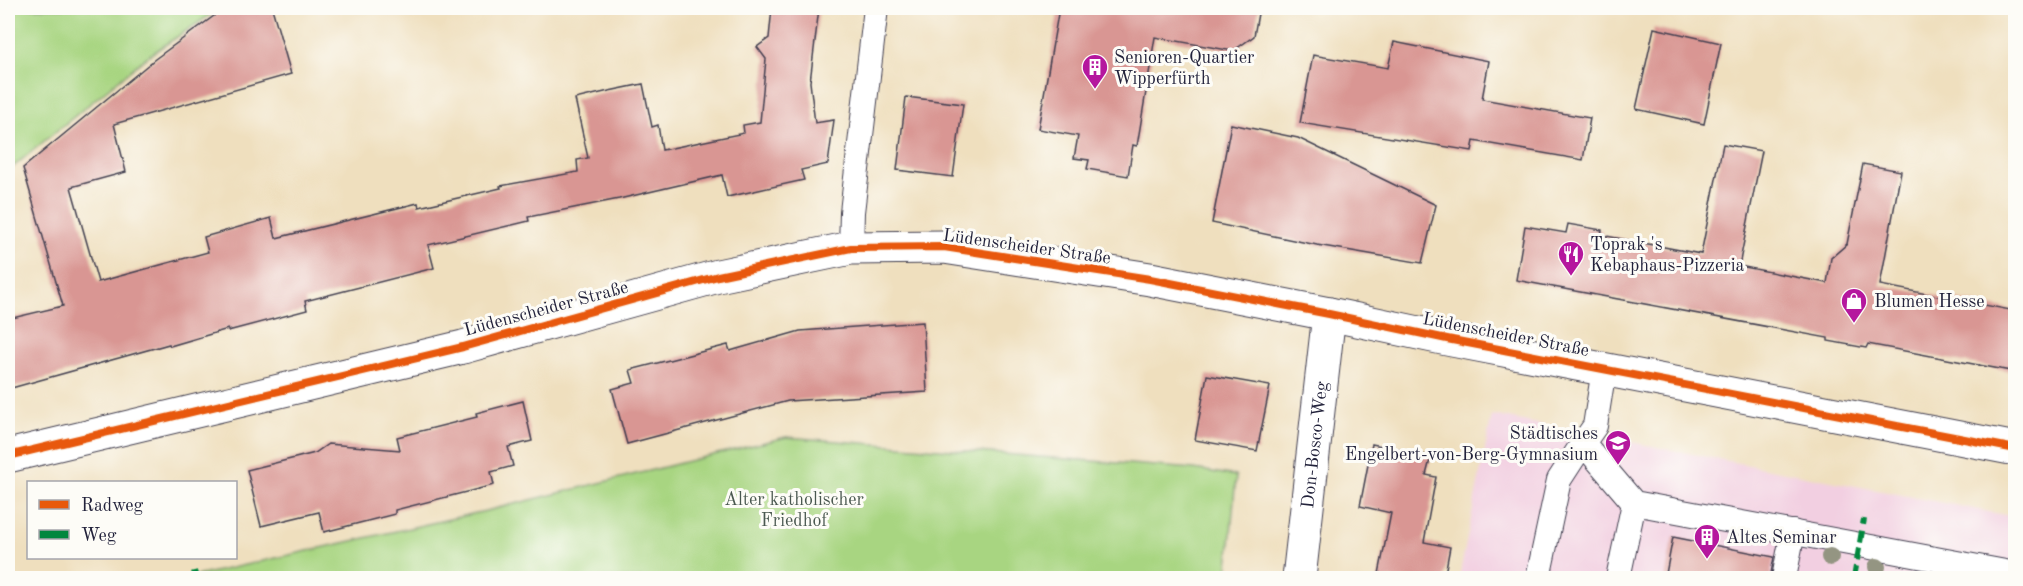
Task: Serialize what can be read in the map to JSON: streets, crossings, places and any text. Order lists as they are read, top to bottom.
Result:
{
  "streets": {
    "main road": ["Lüdenscheider Straße", "Don-Bosco-Weg"]
  },
  "crossings": [
    ["Lüdenscheider Straße", "Don-Bosco-Weg"]
  ],
  "parks": ["Alter katholischer Friedhof"],
  "places": {
    "building": ["Senioren-Quartier Wipperfürth", "Altes Seminar"],
    "restaurant": ["Toprak 's Kebaphaus-Pizzeria"],
    "shop": ["Blumen Hesse"],
    "school or university": ["Städtisches Engelbert-von-Berg-Gymnasium"]
  },
  "legend": ["Radweg", "Weg"]
}
